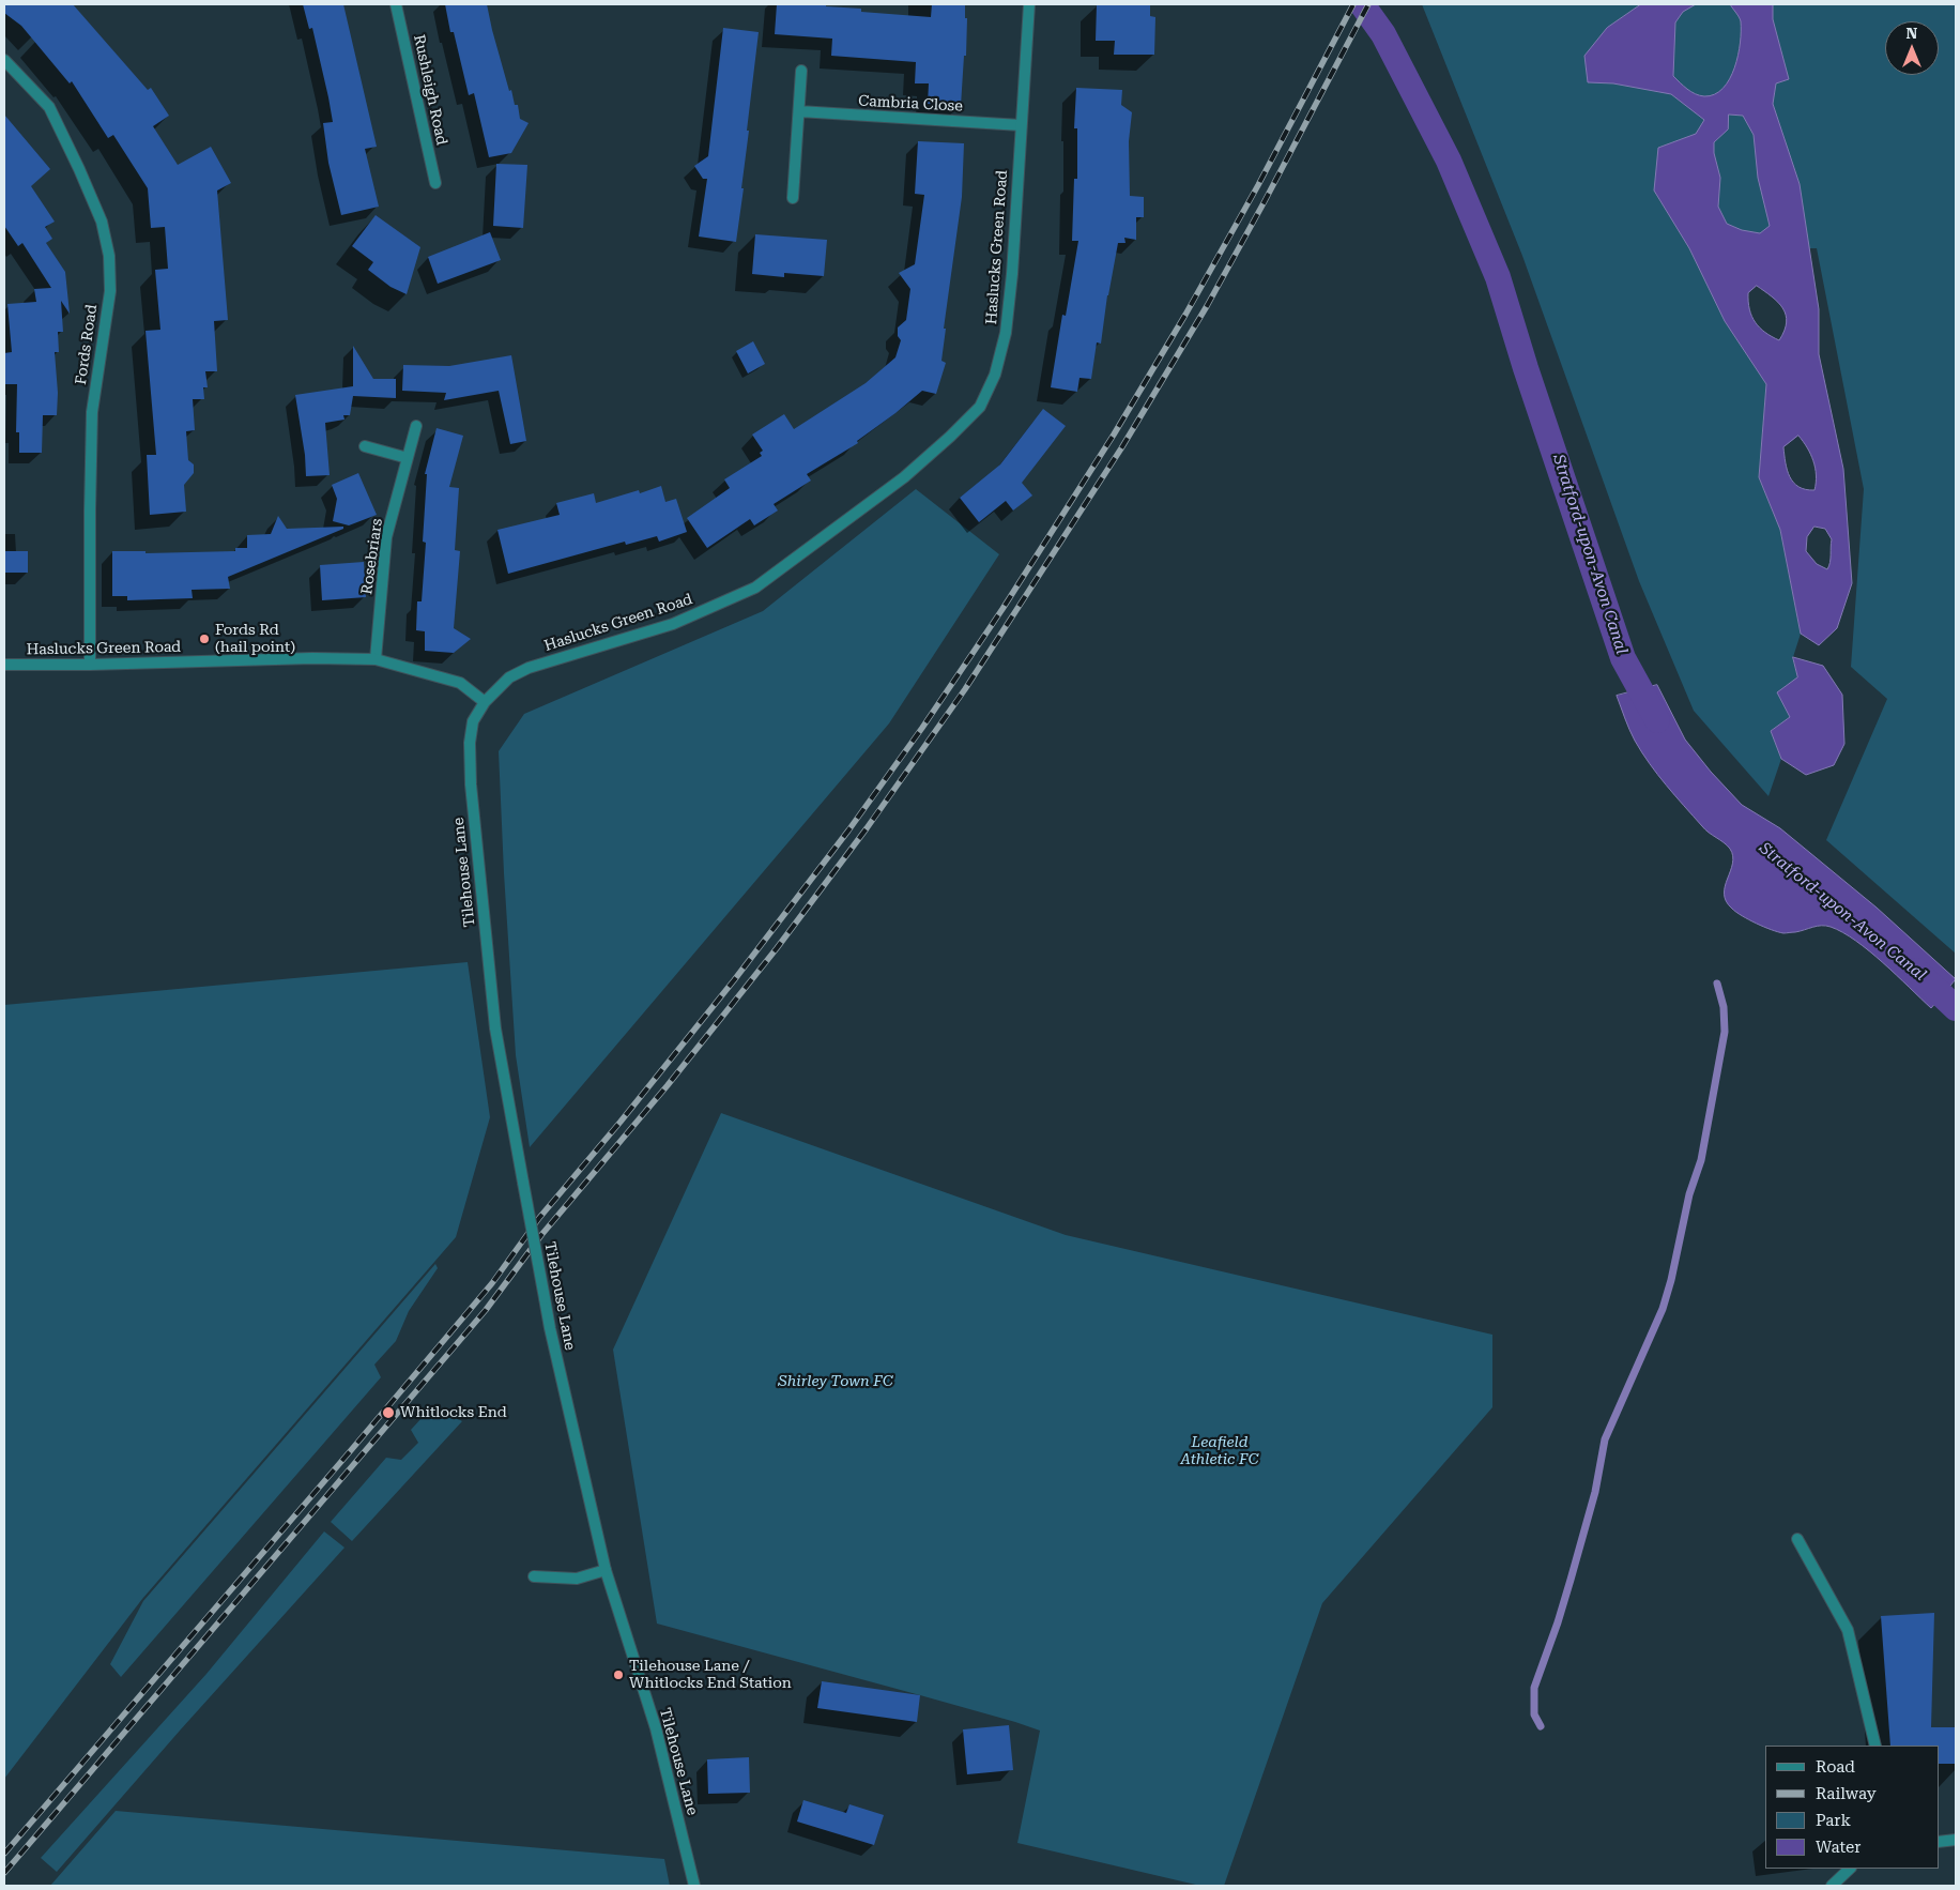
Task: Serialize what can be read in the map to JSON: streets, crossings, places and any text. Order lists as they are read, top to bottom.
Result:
{
  "streets": {
    "street": [
      "Rushleigh Road",
      "Cambria Close",
      "Haslucks Green Road",
      "Fords Road",
      "Rosebriars",
      "Tilehouse Lane"
    ]
  },
  "crossings": [
    ["Cambria Close", "Haslucks Green Road"],
    ["Haslucks Green Road", "Fords Road"],
    ["Haslucks Green Road", "Rosebriars"],
    ["Haslucks Green Road", "Tilehouse Lane"]
  ],
  "water": ["Stratford-upon-Avon Canal"],
  "parks": ["Shirley Town FC", "Leafield Athletic FC"],
  "places": ["Fords Rd (hail point)", "Whitlocks End", "Tilehouse Lane / Whitlocks End Station"],
  "legend": [
    "Road",
    "Railway",
    "Park",
    "Water"
  ],
  "north": "top"
}
